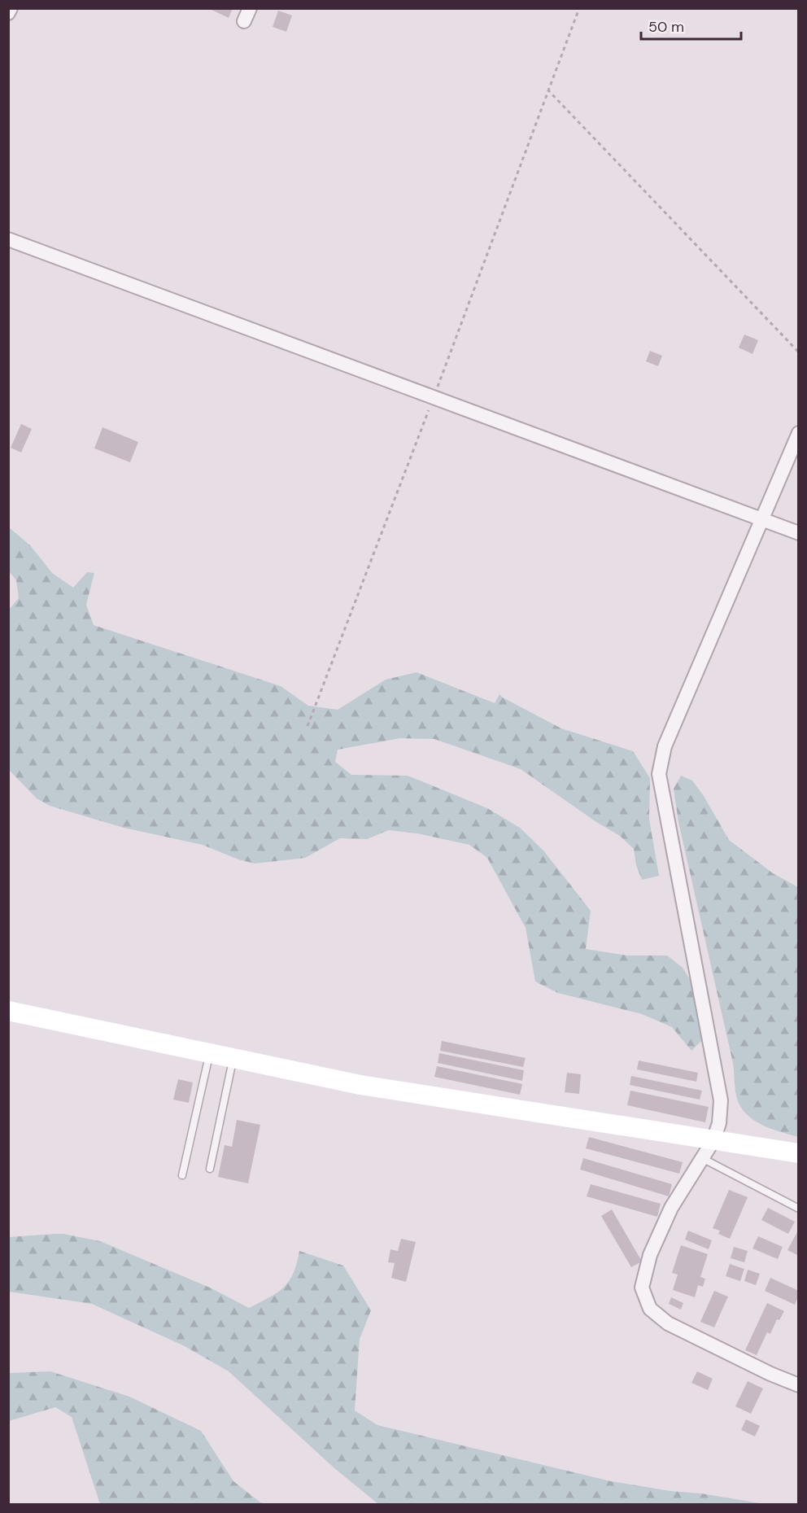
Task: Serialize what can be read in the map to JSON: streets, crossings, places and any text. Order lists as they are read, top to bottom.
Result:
{
  "scale_bar": "50 m"
}
